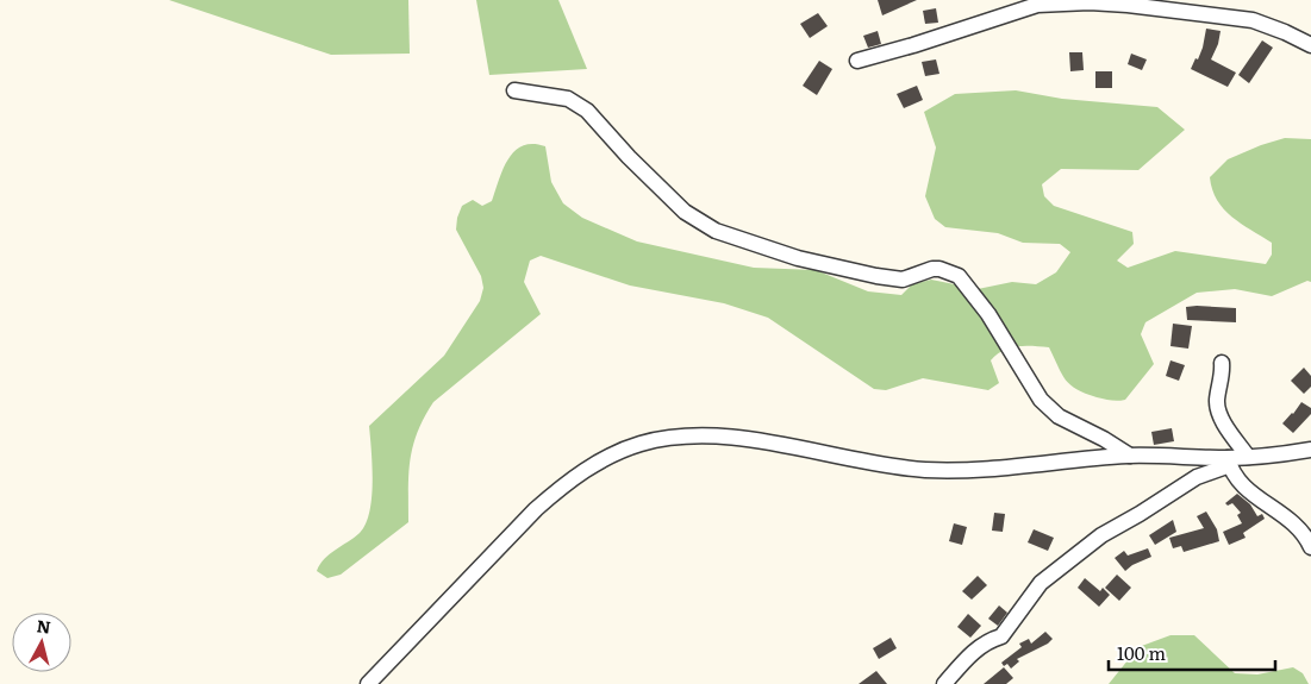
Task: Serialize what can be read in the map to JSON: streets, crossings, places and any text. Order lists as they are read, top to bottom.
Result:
{
  "scale_bar": "100 m",
  "north": "top"
}
